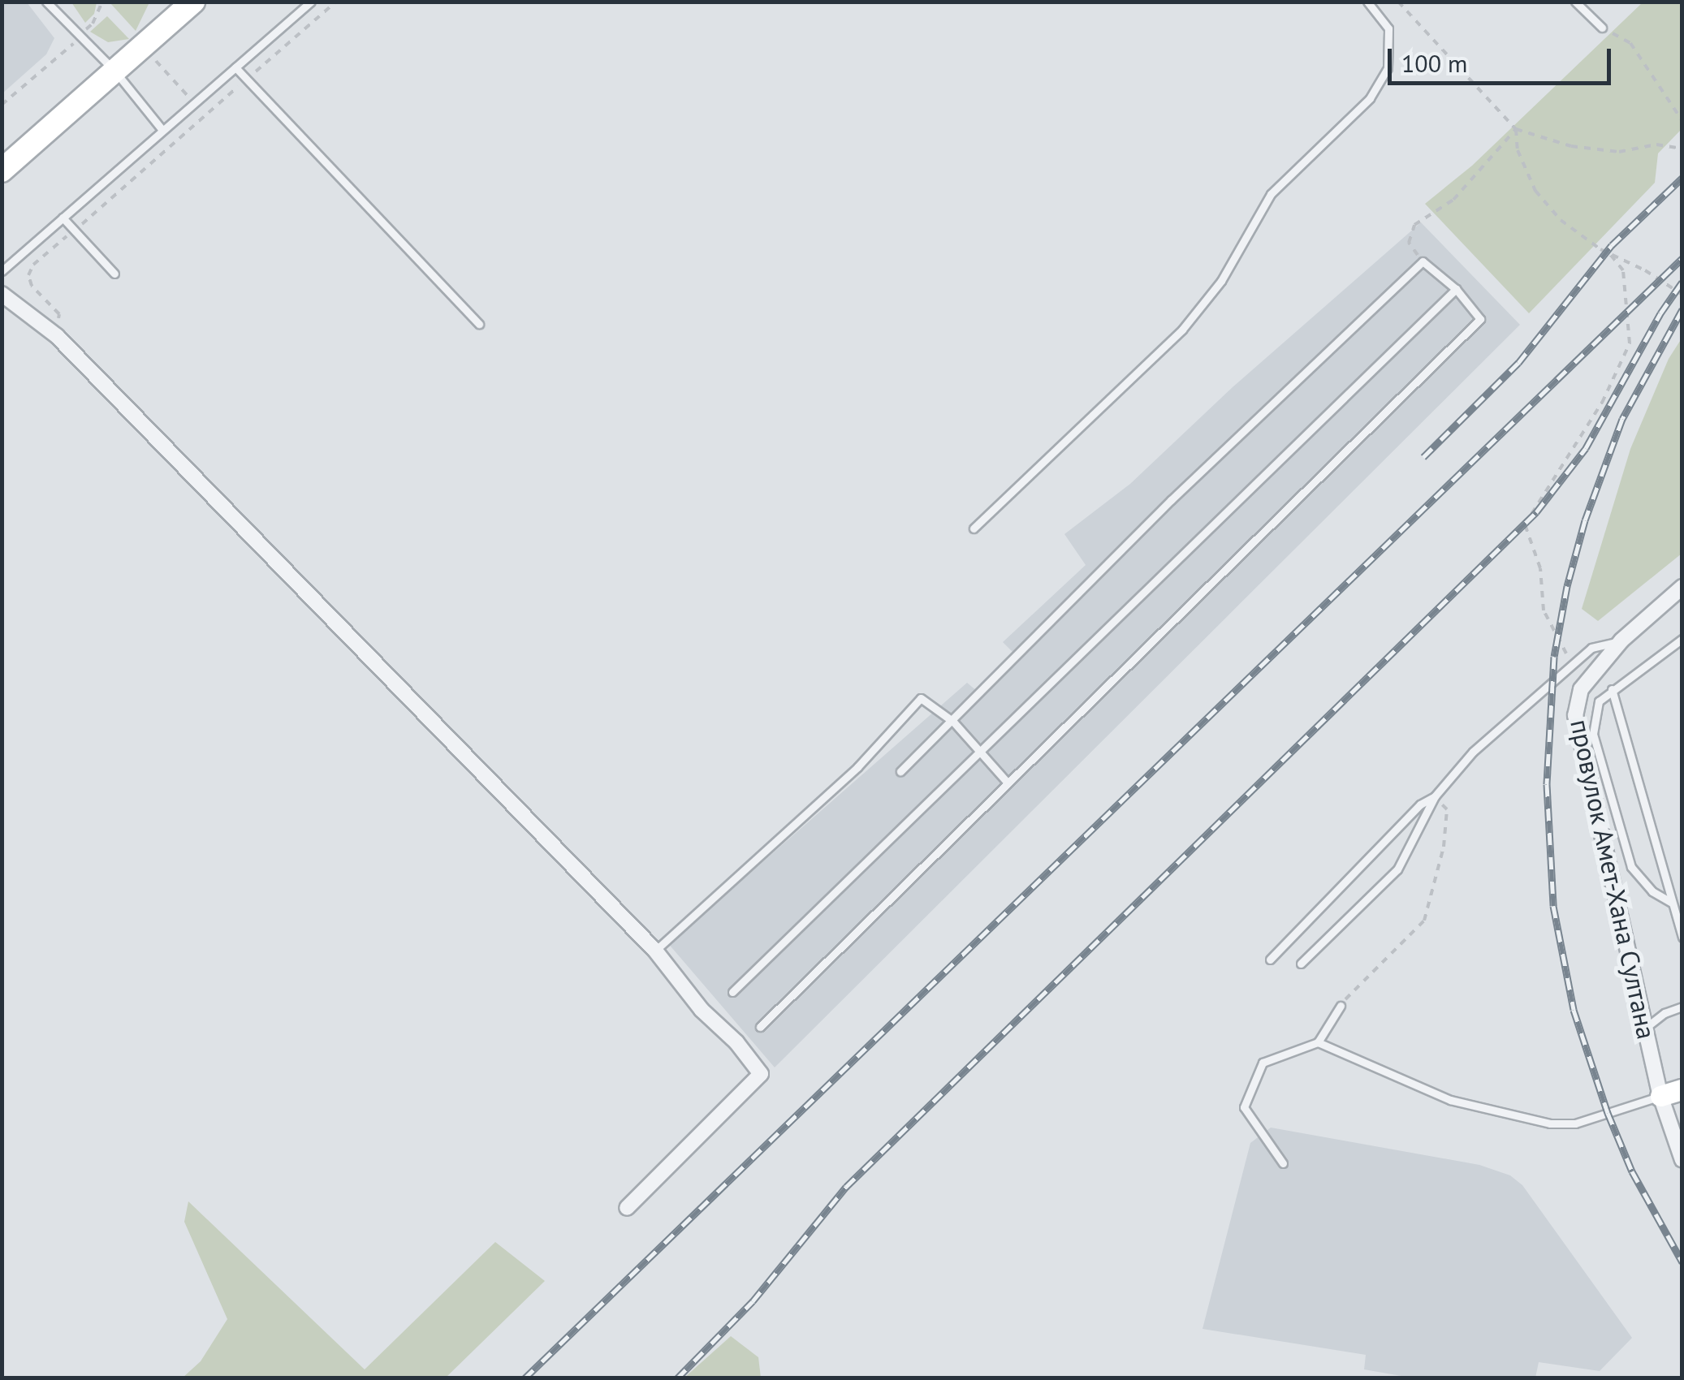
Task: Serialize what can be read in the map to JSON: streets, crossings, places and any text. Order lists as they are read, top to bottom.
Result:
{
  "streets": {
    "street": ["провулок Амет-Хана Султана"]
  },
  "scale_bar": "100 m"
}
